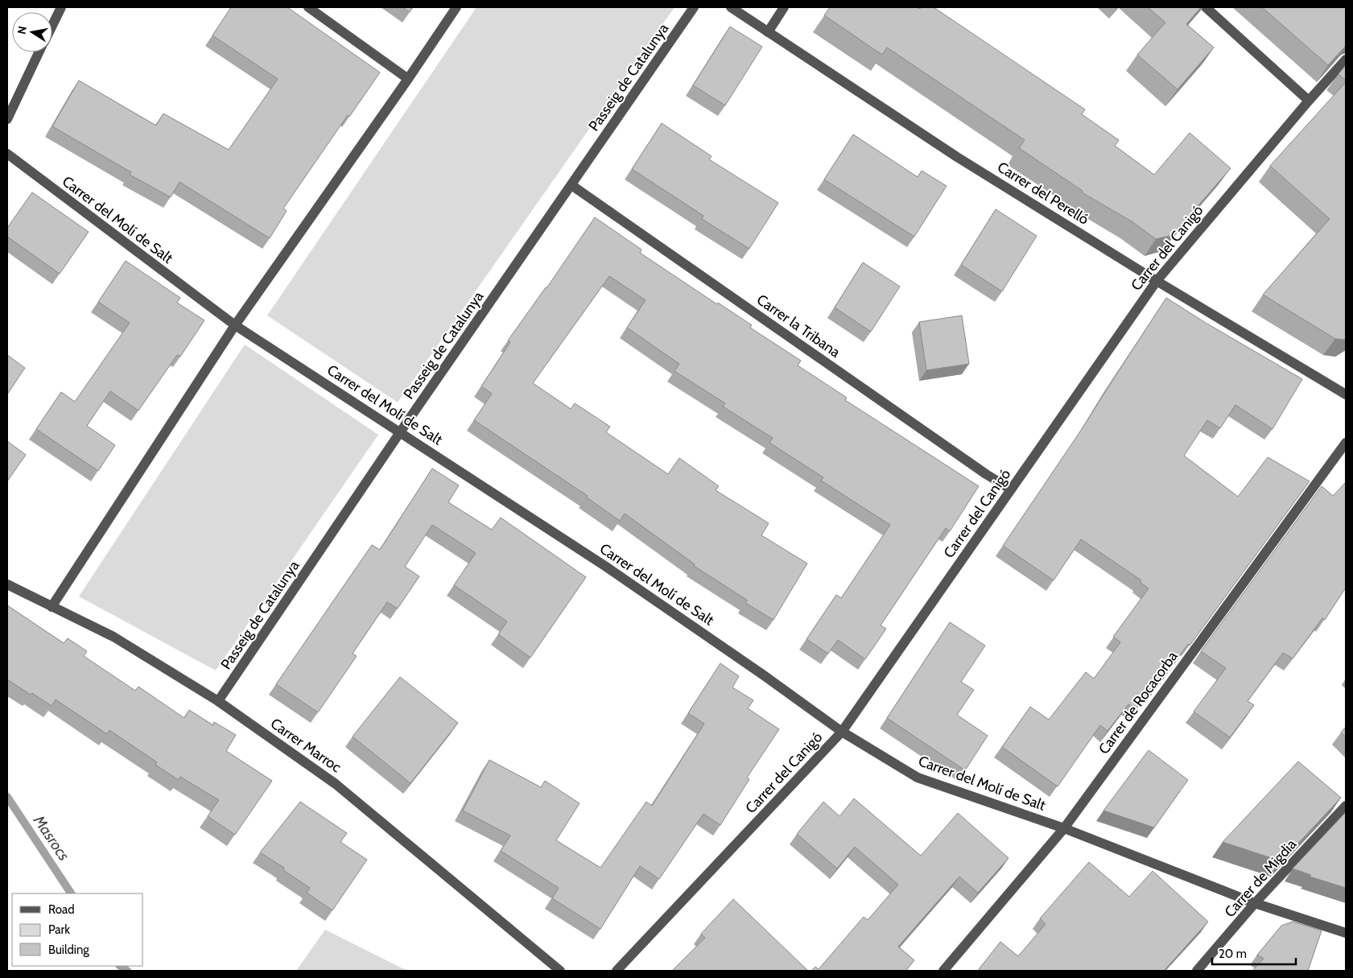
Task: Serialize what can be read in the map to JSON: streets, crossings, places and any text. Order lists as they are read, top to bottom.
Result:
{
  "streets": {
    "street": [
      "Passeig de Catalunya",
      "Carrer del Perelló",
      "Carrer del Molí de Salt",
      "Carrer del Canigó",
      "Carrer la Tribana",
      "Carrer de Rocacorba",
      "Carrer Marroc",
      "Carrer de Migdia"
    ]
  },
  "crossings": [
    ["Passeig de Catalunya", "Carrer del Molí de Salt"],
    ["Passeig de Catalunya", "Carrer la Tribana"],
    ["Passeig de Catalunya", "Carrer Marroc"],
    ["Carrer del Perelló", "Carrer del Canigó"],
    ["Carrer del Molí de Salt", "Carrer del Canigó"],
    ["Carrer del Molí de Salt", "Carrer de Rocacorba"],
    ["Carrer del Molí de Salt", "Carrer de Migdia"],
    ["Carrer del Canigó", "Carrer la Tribana"]
  ],
  "water": ["Masrocs"],
  "legend": ["Road", "Park", "Building"],
  "scale_bar": "20 m",
  "north": "left"
}
